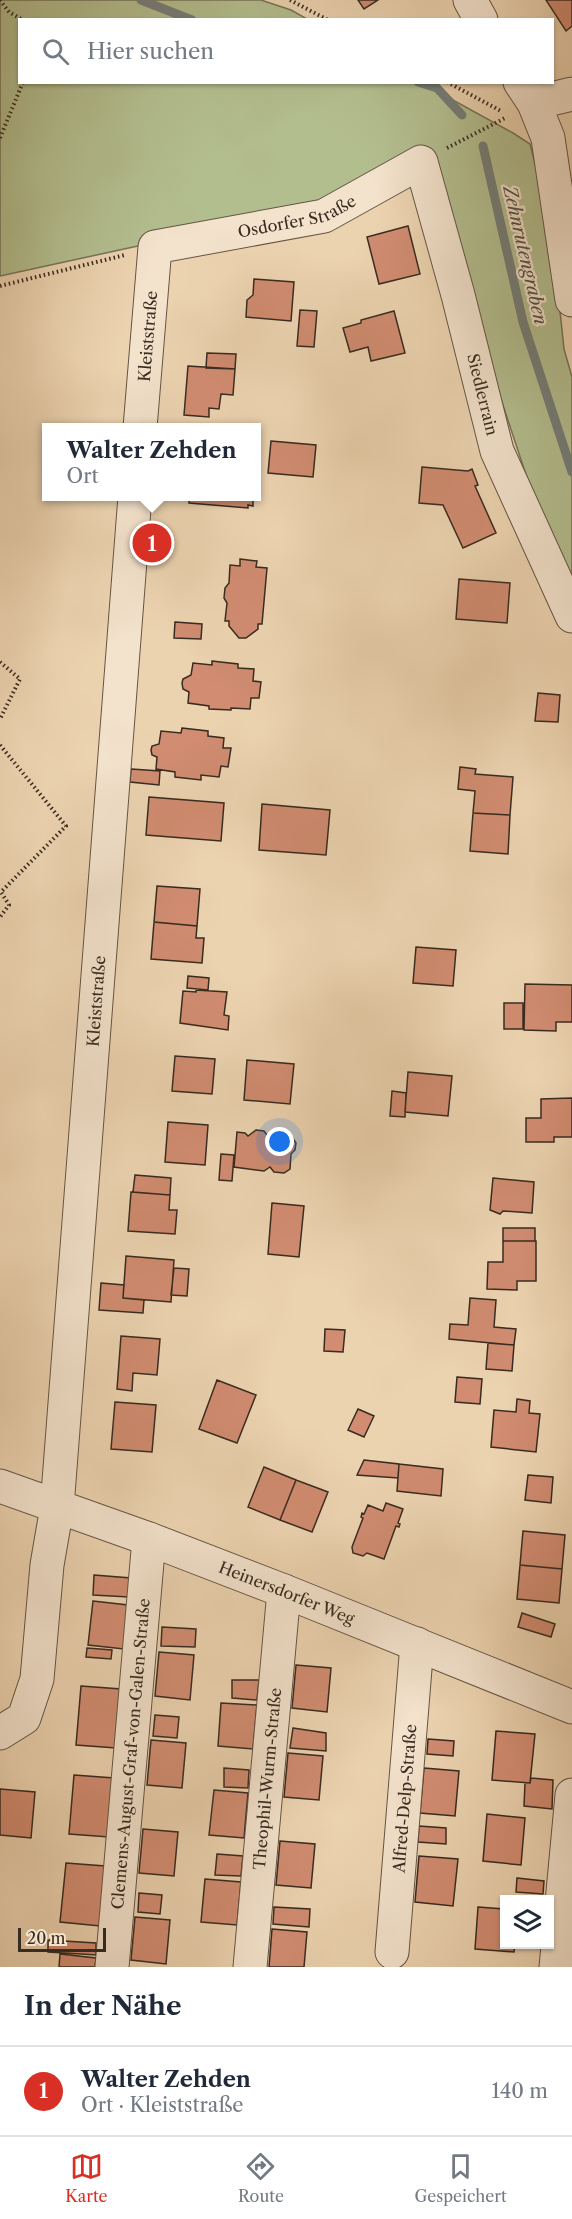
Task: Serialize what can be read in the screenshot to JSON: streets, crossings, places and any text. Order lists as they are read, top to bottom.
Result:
{
  "streets": {
    "street": [
      "Osdorfer Straße",
      "Kleiststraße",
      "Siedlerrain",
      "Heinersdorfer Weg",
      "Clemens-August-Graf-von-Galen-Straße",
      "Theophil-Wurm-Straße",
      "Alfred-Delp-Straße"
    ]
  },
  "crossings": [
    ["Osdorfer Straße", "Kleiststraße"],
    ["Osdorfer Straße", "Siedlerrain"],
    ["Kleiststraße", "Heinersdorfer Weg"],
    ["Heinersdorfer Weg", "Clemens-August-Graf-von-Galen-Straße"],
    ["Heinersdorfer Weg", "Theophil-Wurm-Straße"],
    ["Heinersdorfer Weg", "Alfred-Delp-Straße"]
  ],
  "water": ["Zehnrutengraben"],
  "scale_bar": "20 m",
  "page": {
    "search": "Hier suchen",
    "popup": ["Walter Zehden", "Ort"],
    "pins": "1",
    "scale": "20 m",
    "heading": "In der Nähe",
    "list": [
      {
        "mark": "1",
        "name": "Walter Zehden",
        "note": "Ort · Kleiststraße",
        "value": "140 m"
      }
    ],
    "nav": ["Karte", "Route", "Gespeichert"]
  }
}
